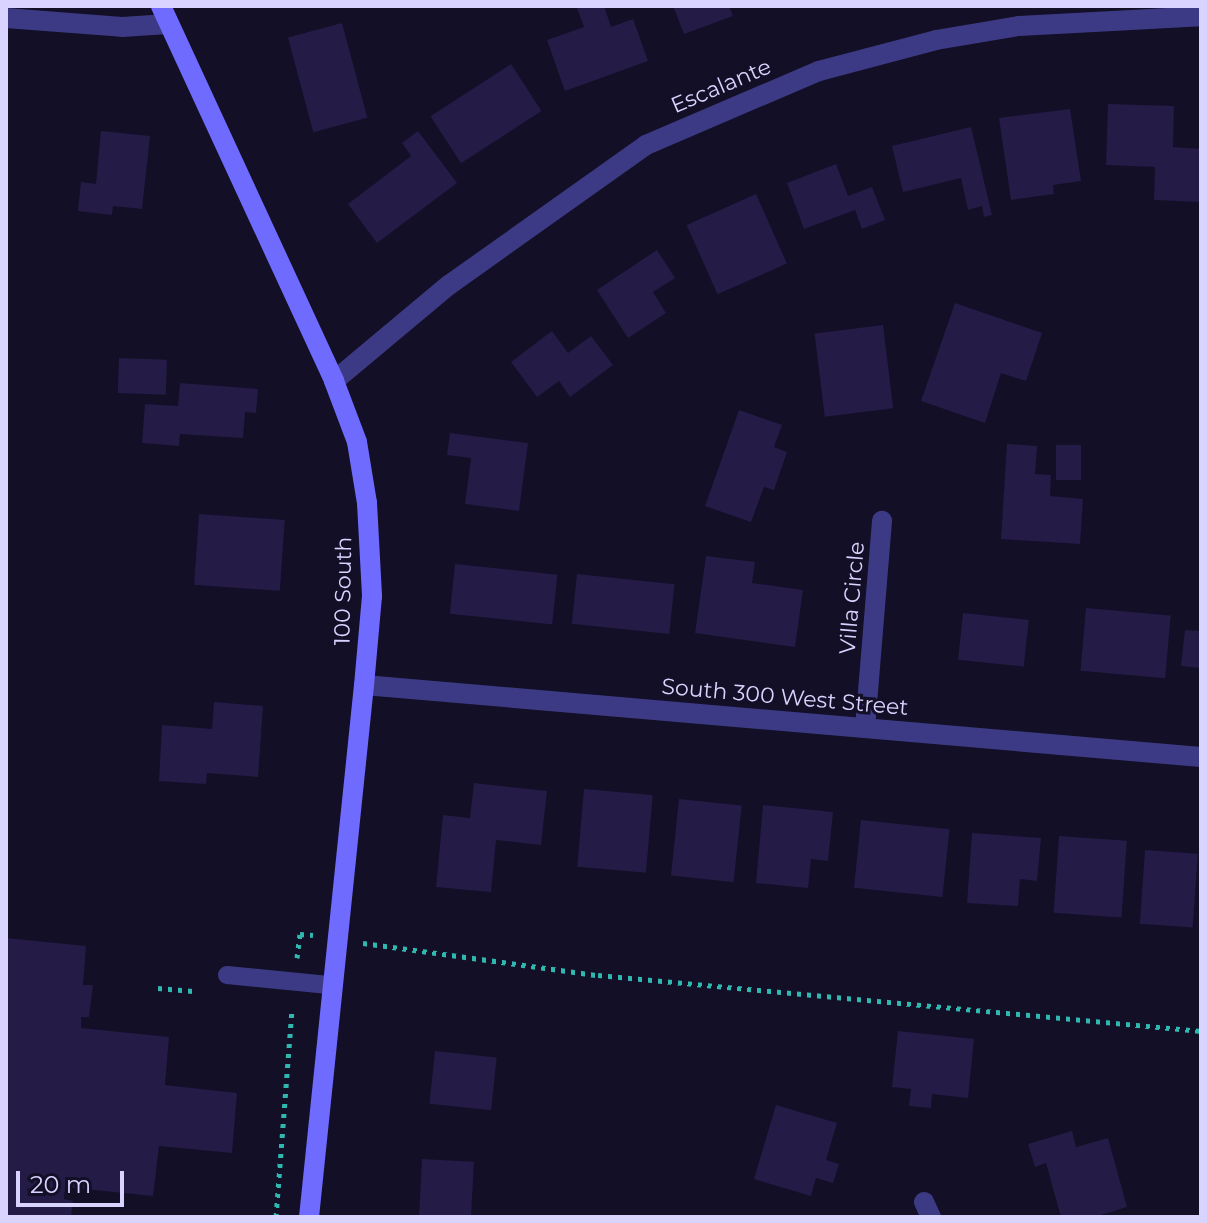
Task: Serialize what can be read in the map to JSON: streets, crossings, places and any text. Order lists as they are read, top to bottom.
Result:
{
  "streets": {
    "street": [
      "Escalante",
      "100 South",
      "Villa Circle",
      "South 300 West Street"
    ]
  },
  "crossings": [
    ["Escalante", "100 South"],
    ["100 South", "South 300 West Street"],
    ["Villa Circle", "South 300 West Street"]
  ],
  "scale_bar": "20 m"
}
